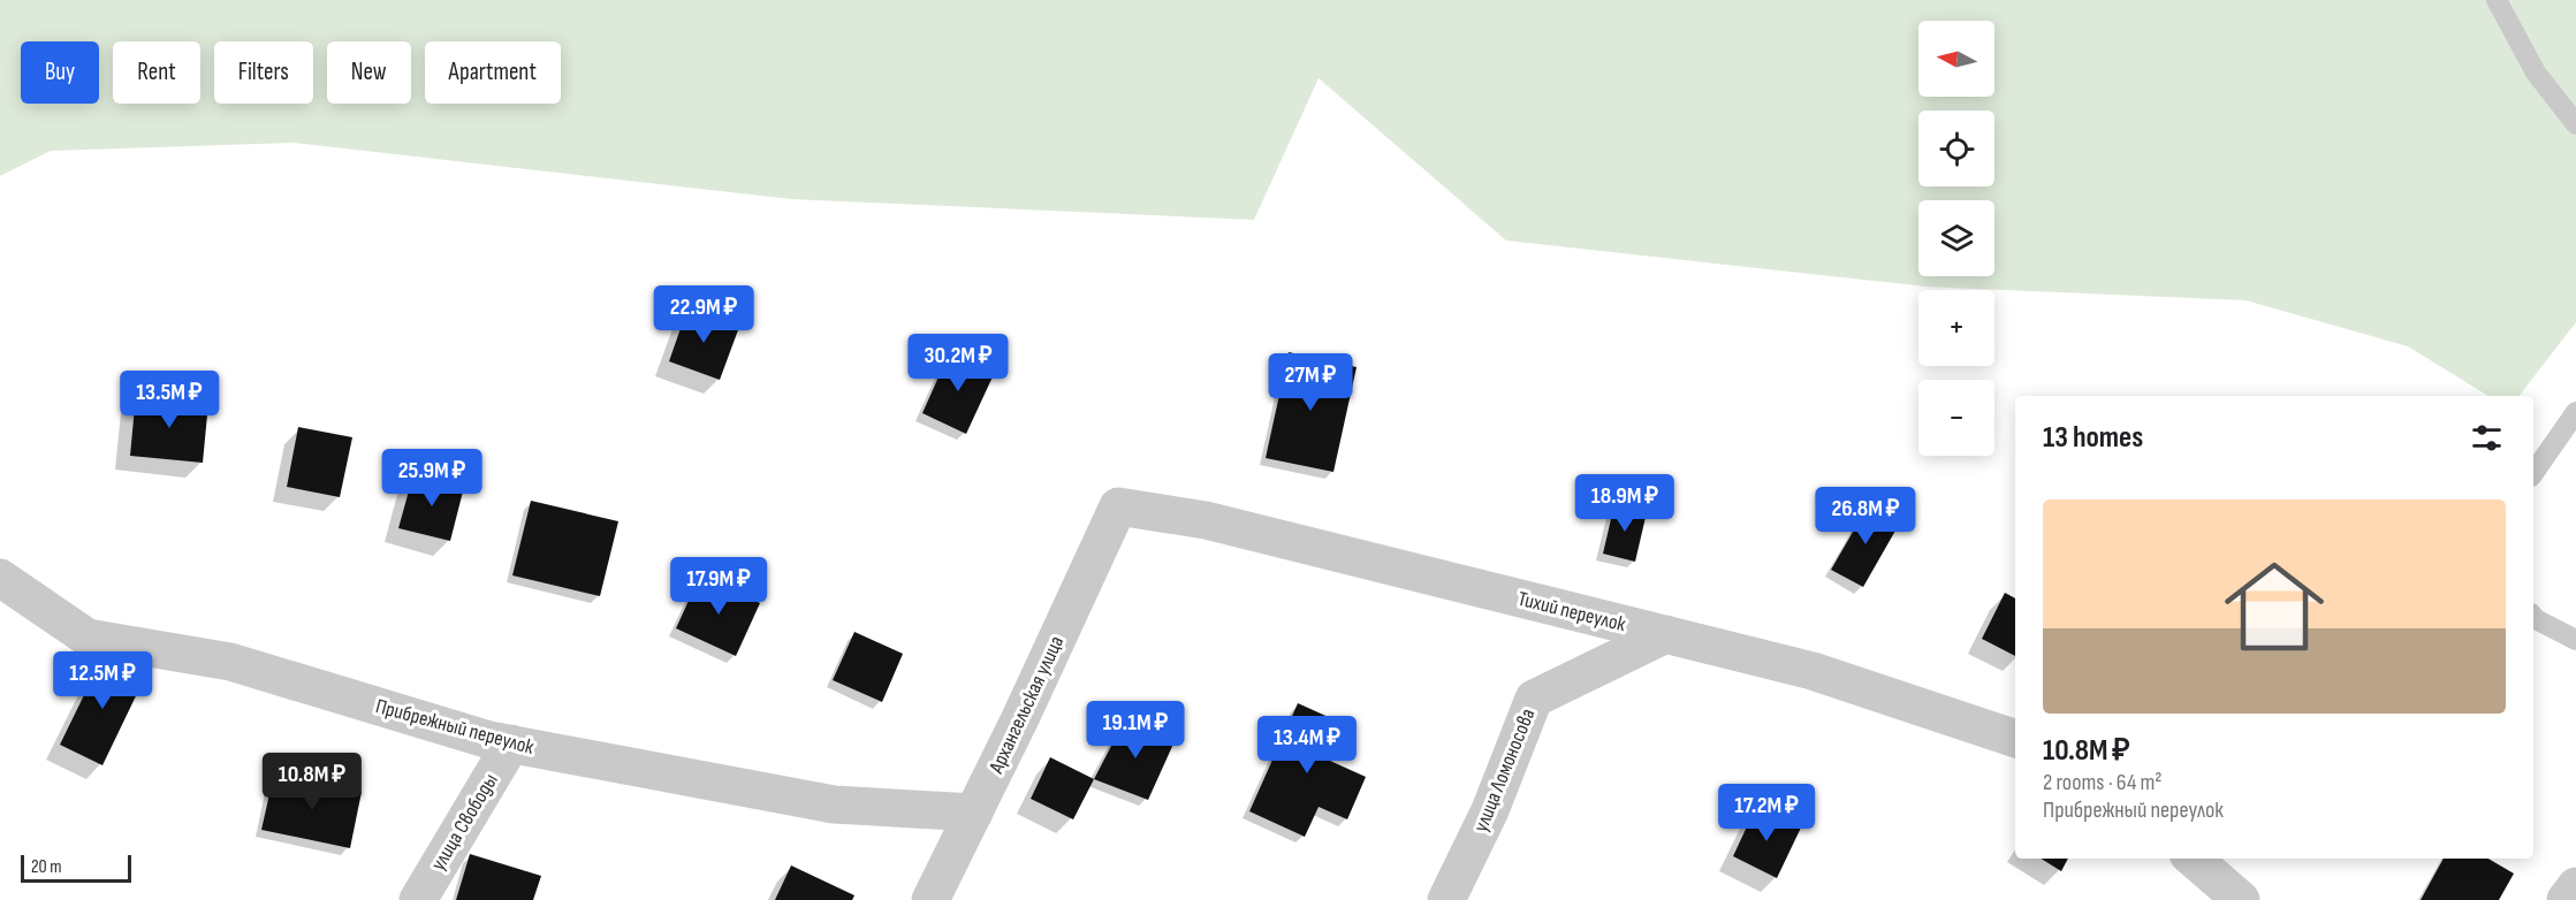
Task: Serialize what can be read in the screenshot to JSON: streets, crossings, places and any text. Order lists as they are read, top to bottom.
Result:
{
  "streets": {
    "street": [
      "Тихий переулок",
      "Архангельская улица",
      "Прибрежный переулок",
      "улица Ломоносова",
      "улица Свободы"
    ]
  },
  "crossings": [
    ["Тихий переулок", "Архангельская улица"],
    ["Тихий переулок", "улица Ломоносова"],
    ["Архангельская улица", "Прибрежный переулок"],
    ["Прибрежный переулок", "улица Свободы"]
  ],
  "scale_bar": "20 m",
  "north": "left",
  "page": {
    "map_buttons": ["+", "−"],
    "chip": [
      "Buy",
      "Rent",
      "Filters",
      "New",
      "Apartment"
    ],
    "price": [
      "22.9M ₽",
      "30.2M ₽",
      "27M ₽",
      "13.5M ₽",
      "25.9M ₽",
      "18.9M ₽",
      "26.8M ₽",
      "17.9M ₽",
      "12.5M ₽",
      "19.1M ₽",
      "13.4M ₽",
      "10.8M ₽",
      "17.2M ₽"
    ],
    "heading": "13 homes",
    "list": [
      {
        "name": "10.8M ₽",
        "note": "2 rooms · 64 m² · Прибрежный переулок"
      }
    ],
    "scale": "20 m"
  }
}
